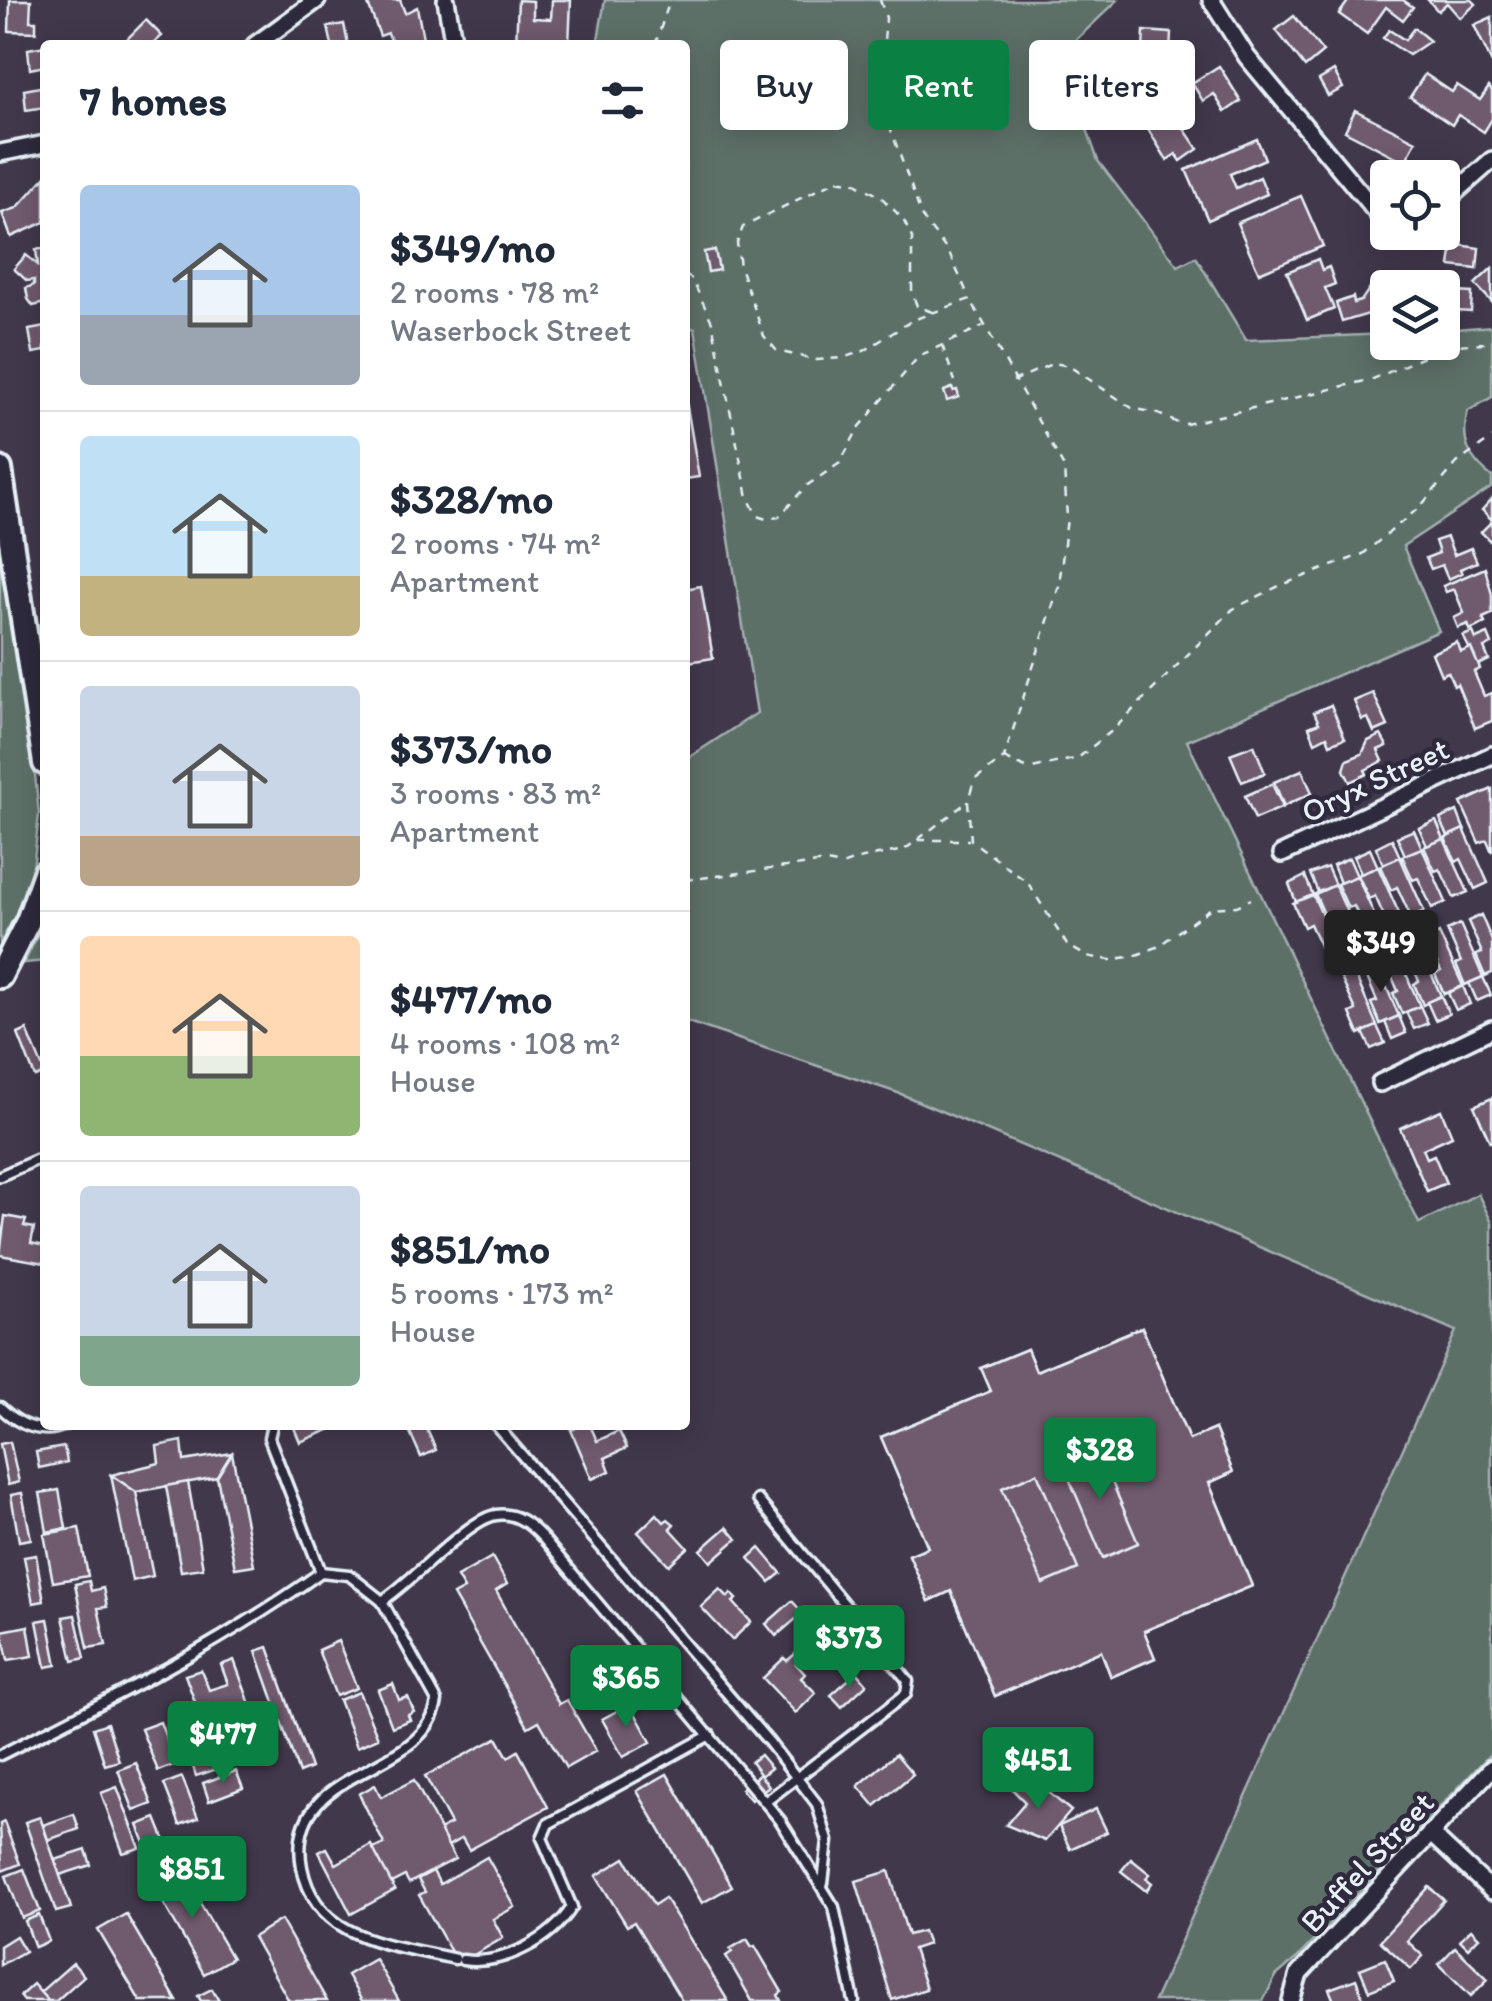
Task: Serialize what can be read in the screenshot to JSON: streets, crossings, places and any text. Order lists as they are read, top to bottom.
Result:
{
  "streets": {
    "street": ["Oryx Street", "Buffel Street"]
  },
  "page": {
    "chip": ["Buy", "Rent", "Filters"],
    "heading": "7 homes",
    "list": [
      {
        "name": "$349/mo",
        "note": "2 rooms · 78 m² · Waserbock Street"
      },
      {
        "name": "$328/mo",
        "note": "2 rooms · 74 m² · Apartment"
      },
      {
        "name": "$373/mo",
        "note": "3 rooms · 83 m² · Apartment"
      },
      {
        "name": "$477/mo",
        "note": "4 rooms · 108 m² · House"
      },
      {
        "name": "$851/mo",
        "note": "5 rooms · 173 m² · House"
      }
    ],
    "price": [
      "$349",
      "$328",
      "$373",
      "$365",
      "$477",
      "$451",
      "$851"
    ]
  }
}
